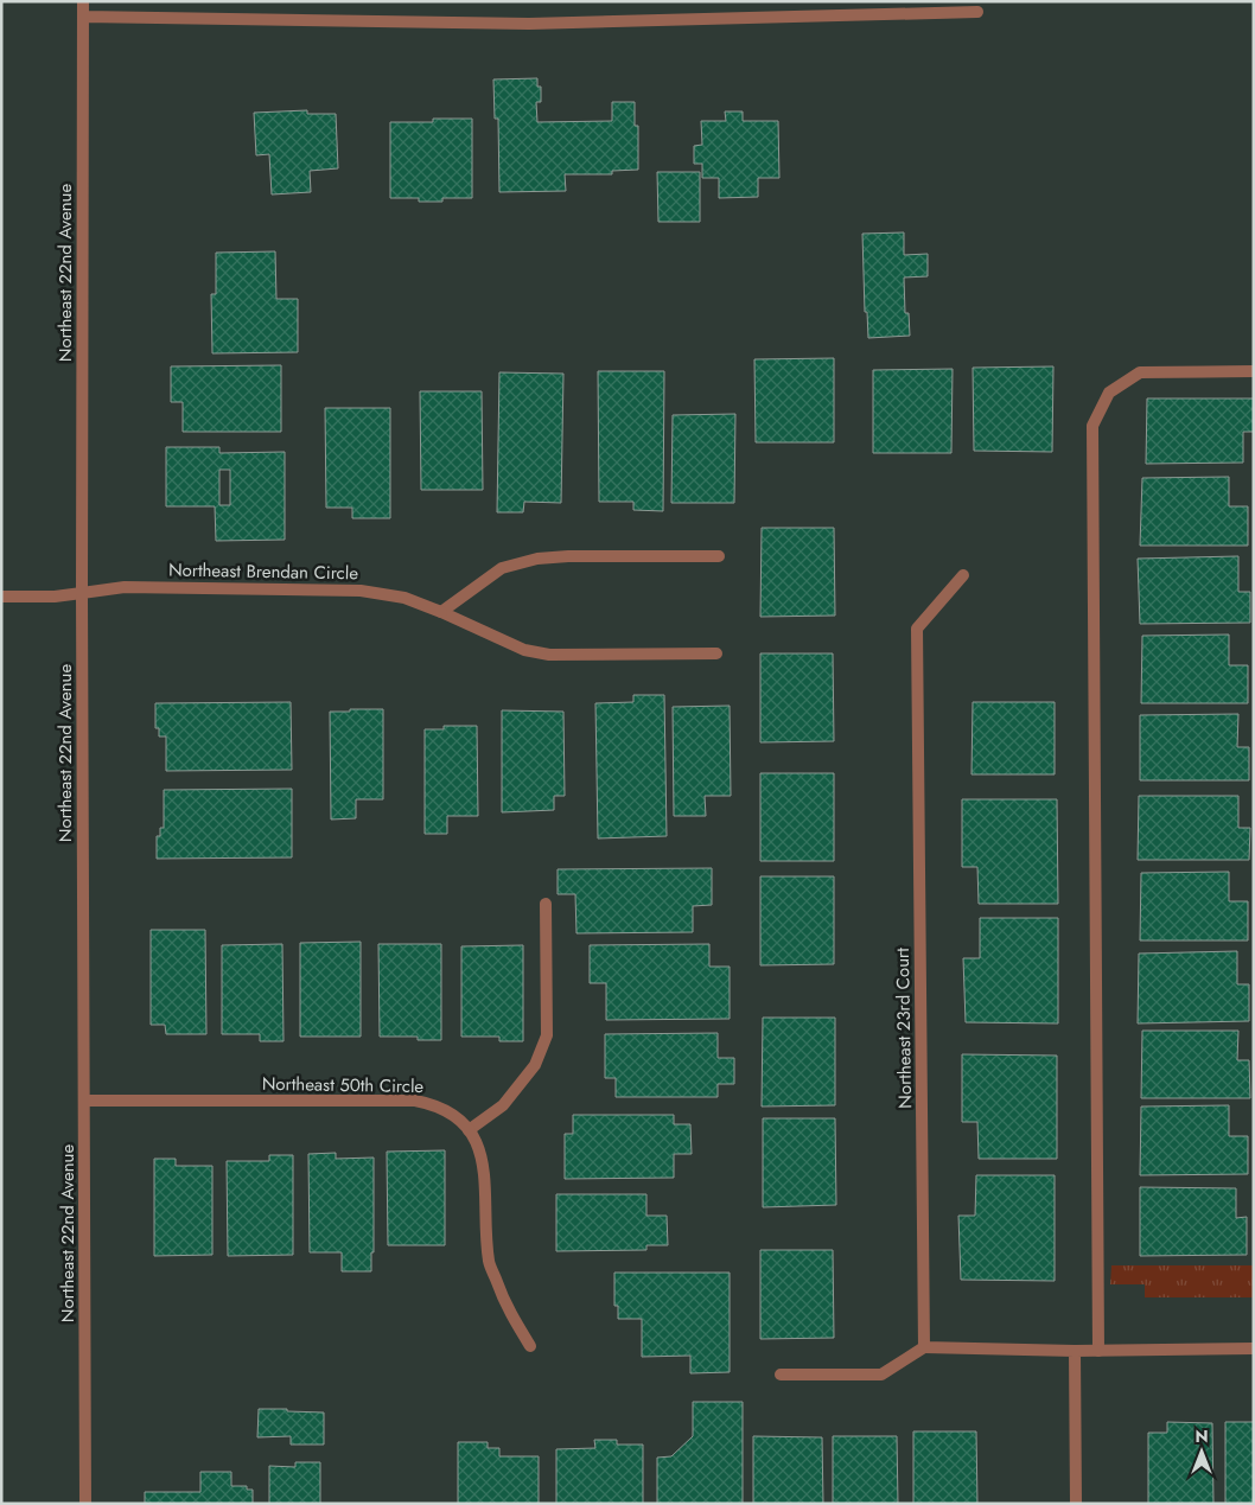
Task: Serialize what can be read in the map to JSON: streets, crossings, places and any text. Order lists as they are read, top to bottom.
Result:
{
  "streets": {
    "street": [
      "Northeast 22nd Avenue",
      "Northeast Brendan Circle",
      "Northeast 23rd Court",
      "Northeast 50th Circle"
    ]
  },
  "crossings": [
    ["Northeast 22nd Avenue", "Northeast Brendan Circle"],
    ["Northeast 22nd Avenue", "Northeast 50th Circle"]
  ],
  "north": "top"
}
